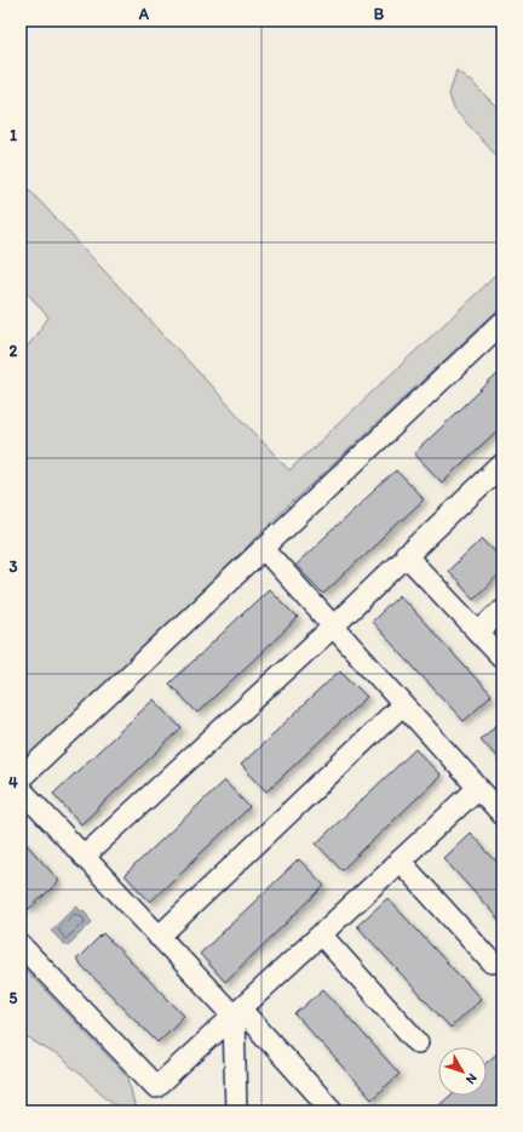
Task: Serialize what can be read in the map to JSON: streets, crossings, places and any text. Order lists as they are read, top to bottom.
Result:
{
  "north": "bottom right",
  "grid": {
    "columns": ["A", "B"],
    "rows": [
      "1",
      "2",
      "3",
      "4",
      "5"
    ]
  }
}
